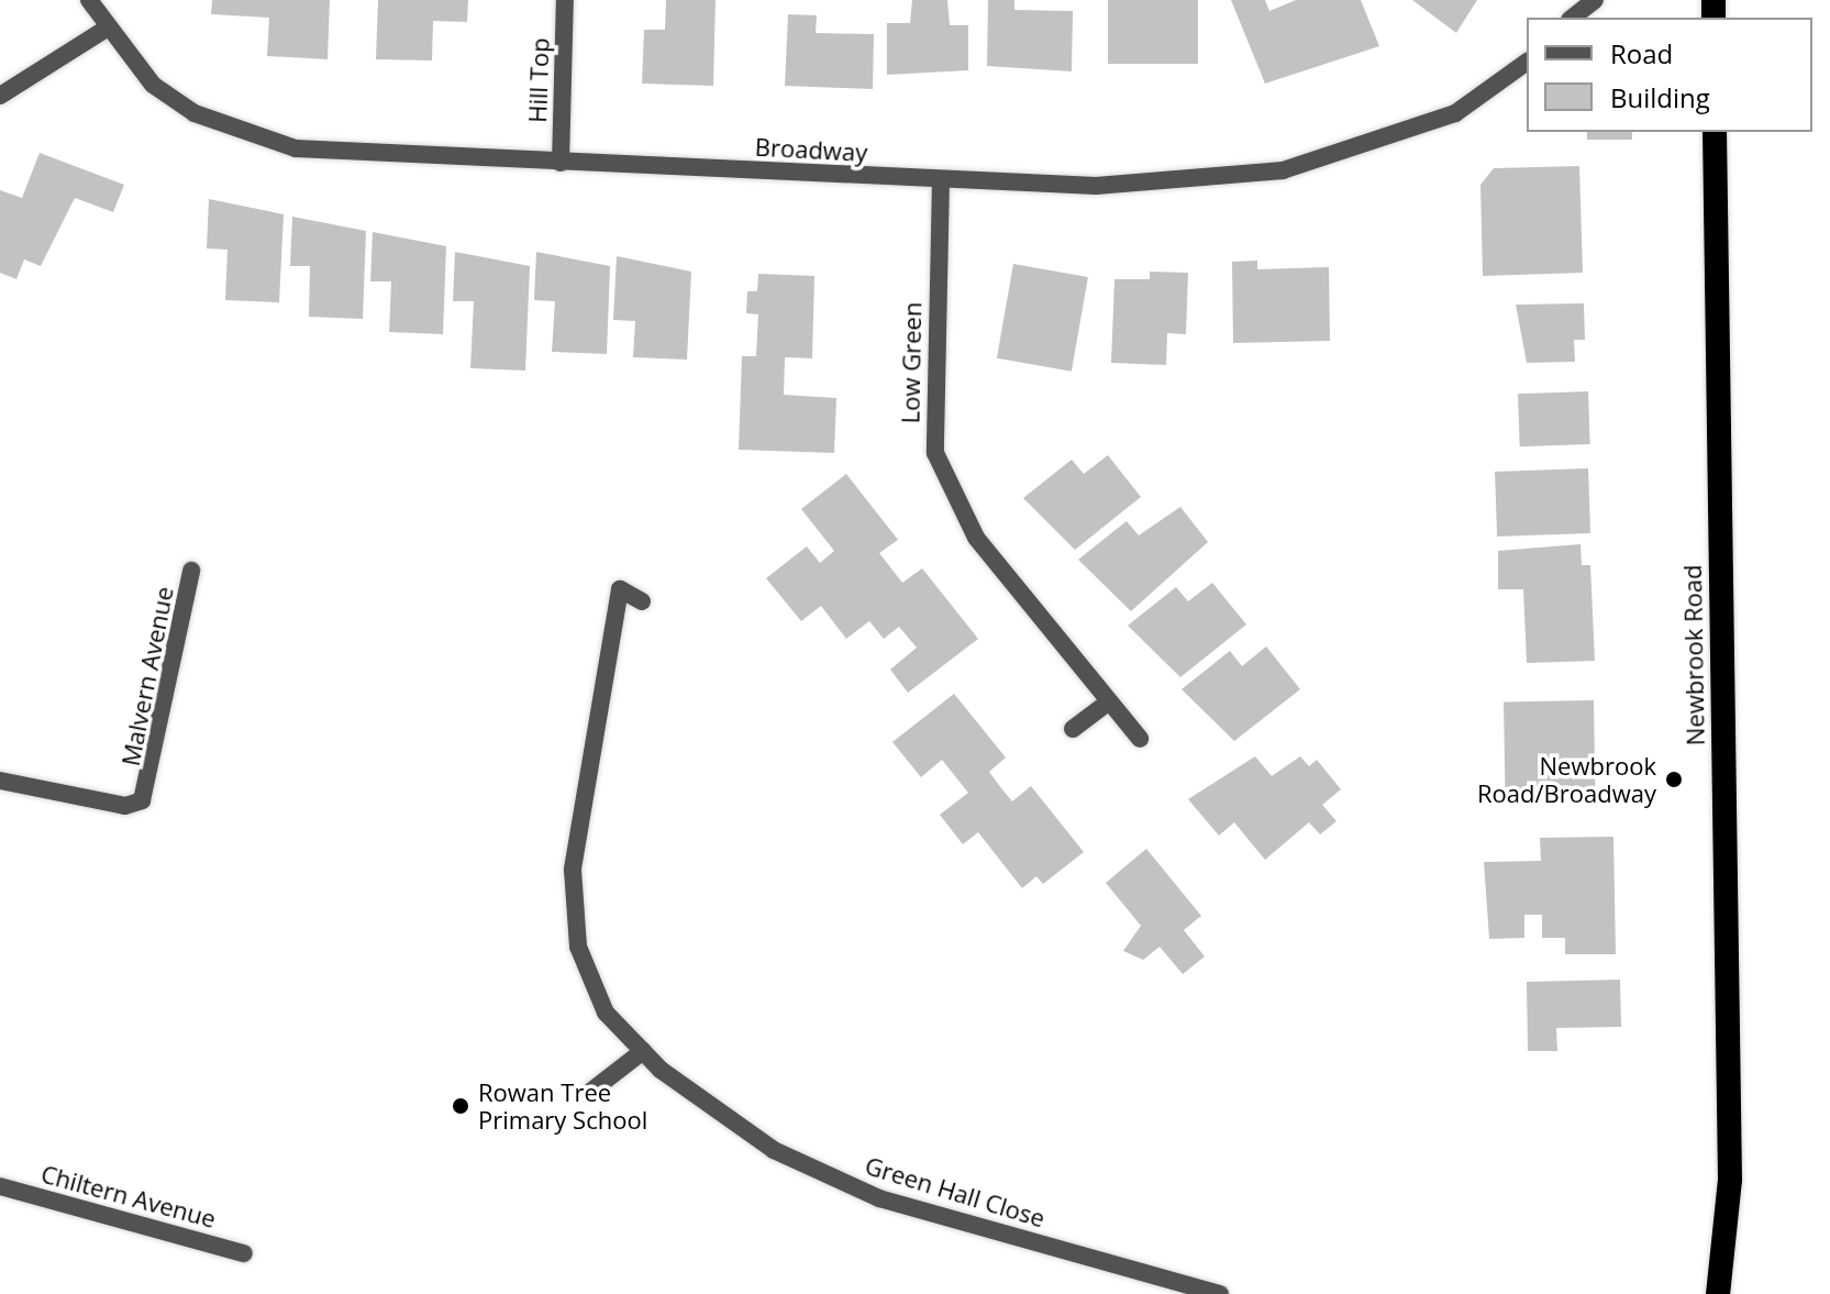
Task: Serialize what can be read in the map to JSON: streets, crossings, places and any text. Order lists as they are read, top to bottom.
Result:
{
  "streets": {
    "highway": ["Newbrook Road"],
    "street": [
      "Hill Top",
      "Broadway",
      "Low Green",
      "Malvern Avenue",
      "Green Hall Close",
      "Chiltern Avenue"
    ]
  },
  "crossings": [
    ["Hill Top", "Broadway"],
    ["Broadway", "Low Green"]
  ],
  "places": ["Newbrook Road/Broadway", "Rowan Tree Primary School"],
  "legend": ["Road", "Building"]
}
